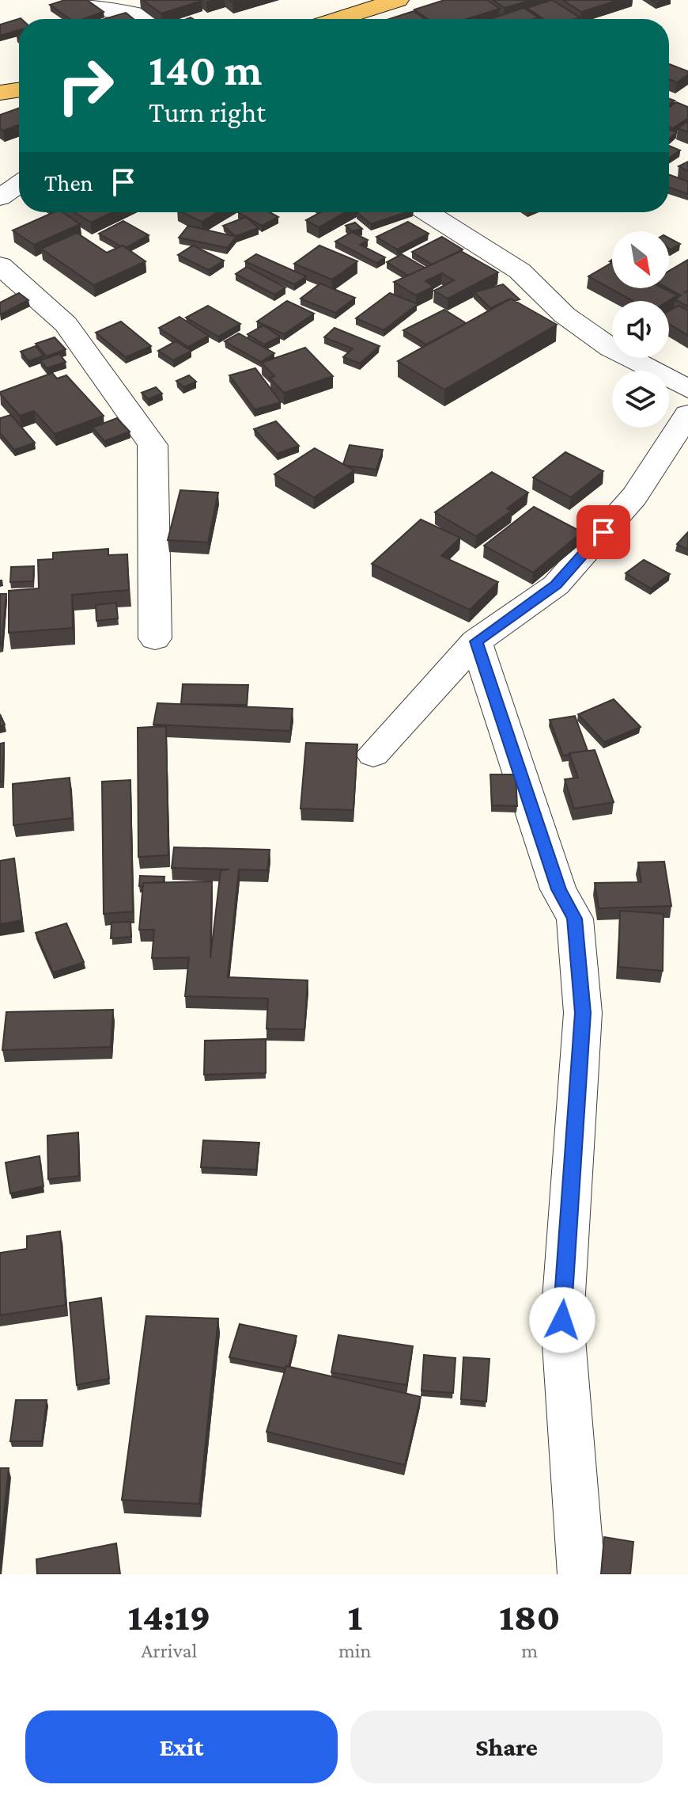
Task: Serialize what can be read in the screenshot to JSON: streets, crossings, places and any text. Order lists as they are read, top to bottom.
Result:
{
  "north": "bottom right",
  "page": {
    "turn": ["140 m", "Turn right"],
    "then": "Then",
    "eta": [
      "14:19",
      "Arrival",
      "1",
      "min",
      "180",
      "m"
    ],
    "buttons": ["Exit", "Share"]
  }
}
